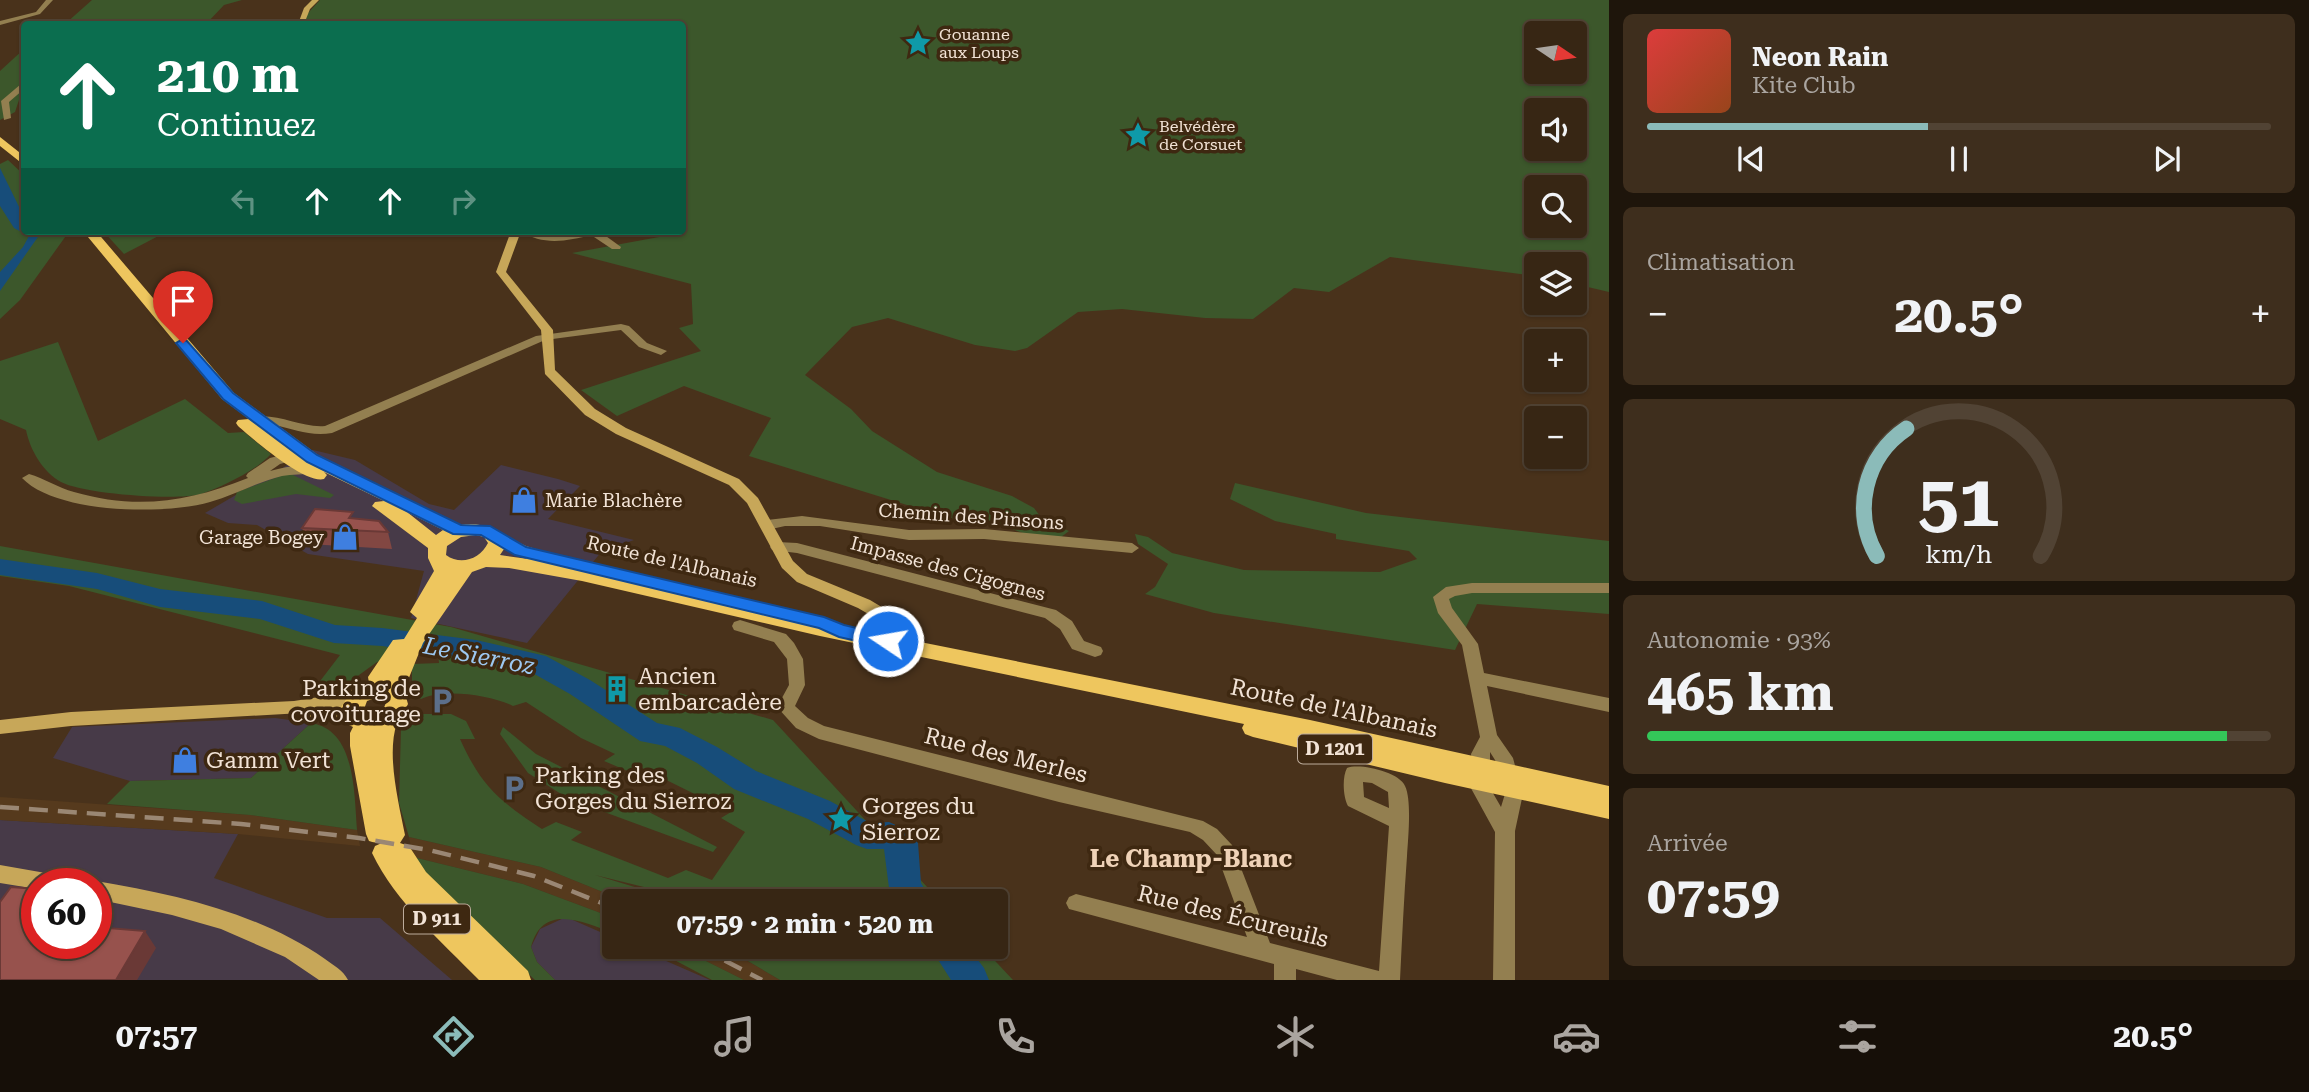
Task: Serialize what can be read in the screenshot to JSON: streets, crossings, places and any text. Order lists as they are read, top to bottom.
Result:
{
  "streets": {
    "main road": ["Route de l'Albanais", "D 1201", "D 911"],
    "street": [
      "Chemin des Pinsons",
      "Impasse des Cigognes",
      "Rue des Merles",
      "Rue des Écureuils"
    ]
  },
  "crossings": [
    ["Rue des Merles", "Rue des Écureuils"]
  ],
  "districts": ["Le Champ-Blanc"],
  "water": ["Le Sierroz"],
  "places": {
    "place": ["Gouanne aux Loups", "Belvédère de Corsuet", "Gorges du Sierroz"],
    "shop": ["Marie Blachère", "Garage Bogey", "Gamm Vert"],
    "building": ["Ancien embarcadère"],
    "parking": ["Parking de covoiturage", "Parking des Gorges du Sierroz"]
  },
  "north": "right",
  "page": {
    "map_buttons": ["+", "−"],
    "turn": ["210 m", "Continuez"],
    "song": ["Neon Rain", "Kite Club"],
    "tile": [
      "Climatisation",
      ["Autonomie · 93%", "465 km"],
      ["Arrivée", "07:59"]
    ],
    "heat": ["−", "20.5°", "+"],
    "limit": "60",
    "trip": "07:59 · 2 min · 520 m",
    "tabs": ["07:57", "20.5°"],
    "gauge": ["51", "km/h"]
  }
}
